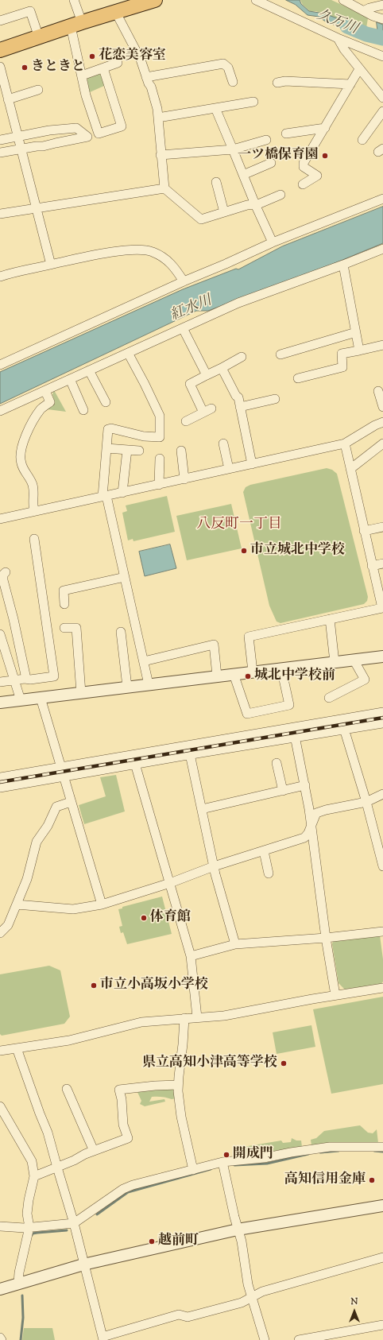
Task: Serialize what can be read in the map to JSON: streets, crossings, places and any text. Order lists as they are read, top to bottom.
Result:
{
  "districts": ["八反町一丁目"],
  "water": ["久万川", "紅水川"],
  "places": [
    "花恋美容室",
    "きときと",
    "一ツ橋保育園",
    "市立城北中学校",
    "城北中学校前",
    "体育館",
    "市立小高坂小学校",
    "県立高知小津高等学校",
    "開成門",
    "高知信用金庫",
    "越前町"
  ],
  "north": "top"
}
